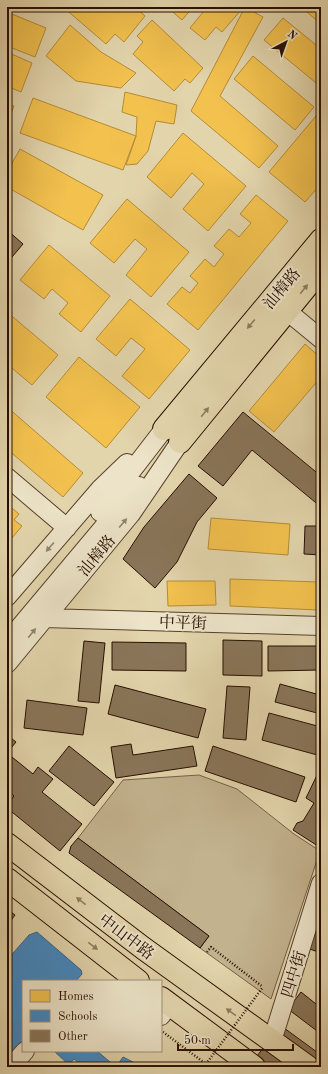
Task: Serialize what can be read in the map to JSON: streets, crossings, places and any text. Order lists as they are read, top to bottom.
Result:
{
  "streets": {
    "main road": ["汕樟路", "中山中路"],
    "street": ["中平街", "四中街"]
  },
  "crossings": [
    ["汕樟路", "中平街"],
    ["中山中路", "四中街"]
  ],
  "legend": ["Homes", "Schools", "Other"],
  "scale_bar": "50 m",
  "north": "top right"
}
